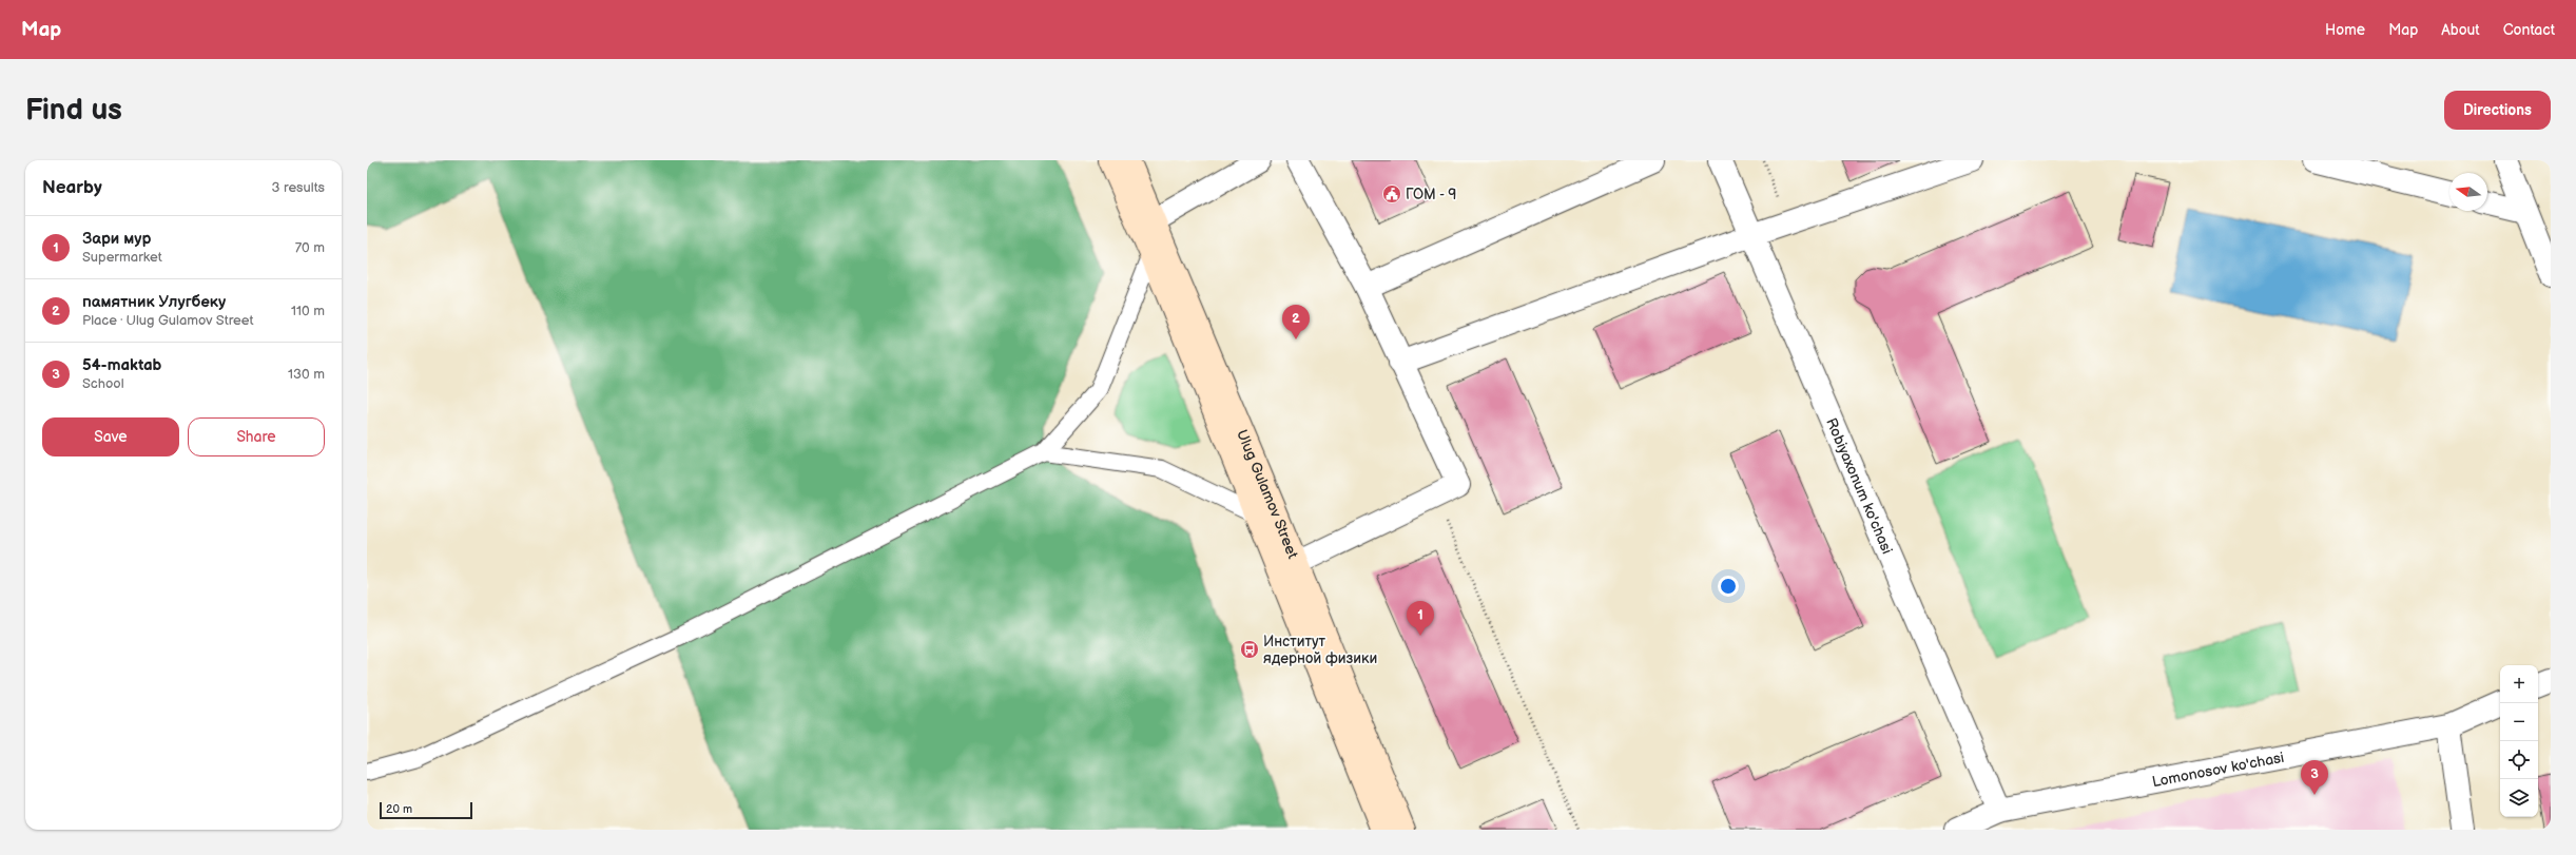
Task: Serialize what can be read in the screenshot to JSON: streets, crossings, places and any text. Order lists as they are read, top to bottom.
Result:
{
  "streets": {
    "main road": ["Ulug Gulamov Street"],
    "street": ["Robiyaxonum ko'chasi", "Lomonosov ko'chasi"]
  },
  "crossings": [
    ["Robiyaxonum ko'chasi", "Lomonosov ko'chasi"]
  ],
  "places": {
    "public building": ["ГОМ - 9"],
    "bus stop": ["Институт ядерной физики"]
  },
  "scale_bar": "20 m",
  "north": "left",
  "page": {
    "header": "Map",
    "nav": [
      "Home",
      "Map",
      "About",
      "Contact"
    ],
    "buttons": [
      "Directions",
      ["Save", "Share"]
    ],
    "title": "Find us",
    "heading": ["Nearby", "3 results"],
    "list": [
      {
        "mark": "1",
        "name": "Зари мур",
        "note": "Supermarket",
        "value": "70 m"
      },
      {
        "mark": "2",
        "name": "памятник Улугбеку",
        "note": "Place · Ulug Gulamov Street",
        "value": "110 m"
      },
      {
        "mark": "3",
        "name": "54-maktab",
        "note": "School",
        "value": "130 m"
      }
    ],
    "pins": ["2", "1", "3"],
    "map_buttons": ["+", "−"],
    "scale": "20 m"
  }
}
